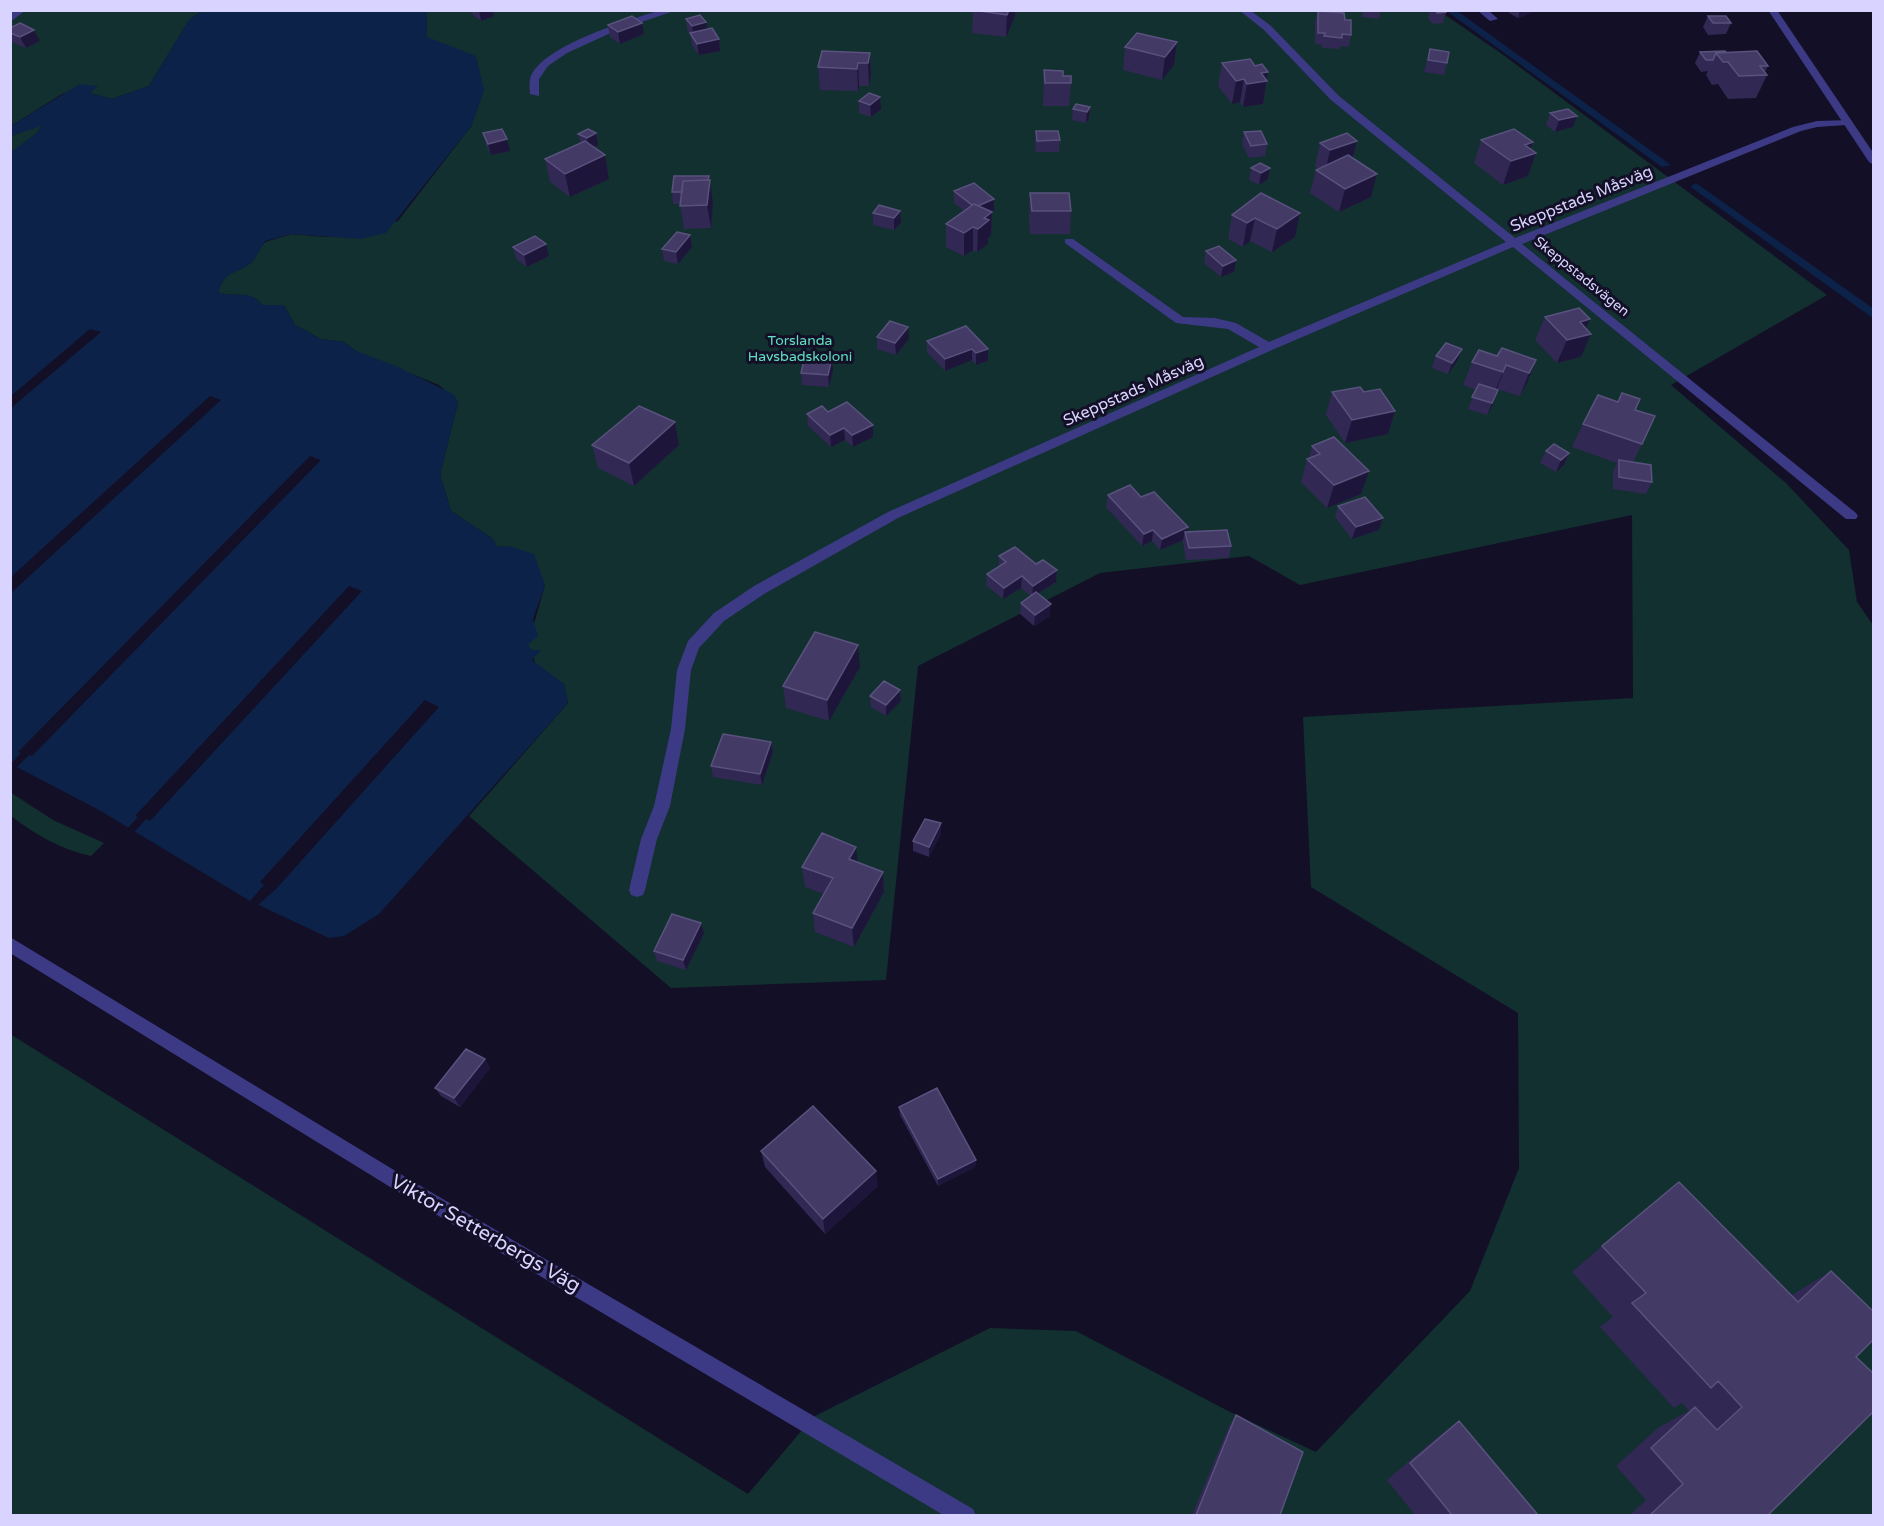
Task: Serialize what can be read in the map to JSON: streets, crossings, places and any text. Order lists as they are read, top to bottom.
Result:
{
  "streets": {
    "street": ["Skeppstads Måsväg", "Skeppstadsvägen", "Viktor Setterbergs Väg"]
  },
  "crossings": [
    ["Skeppstads Måsväg", "Skeppstadsvägen"]
  ],
  "parks": ["Torslanda Havsbadskoloni"]
}
